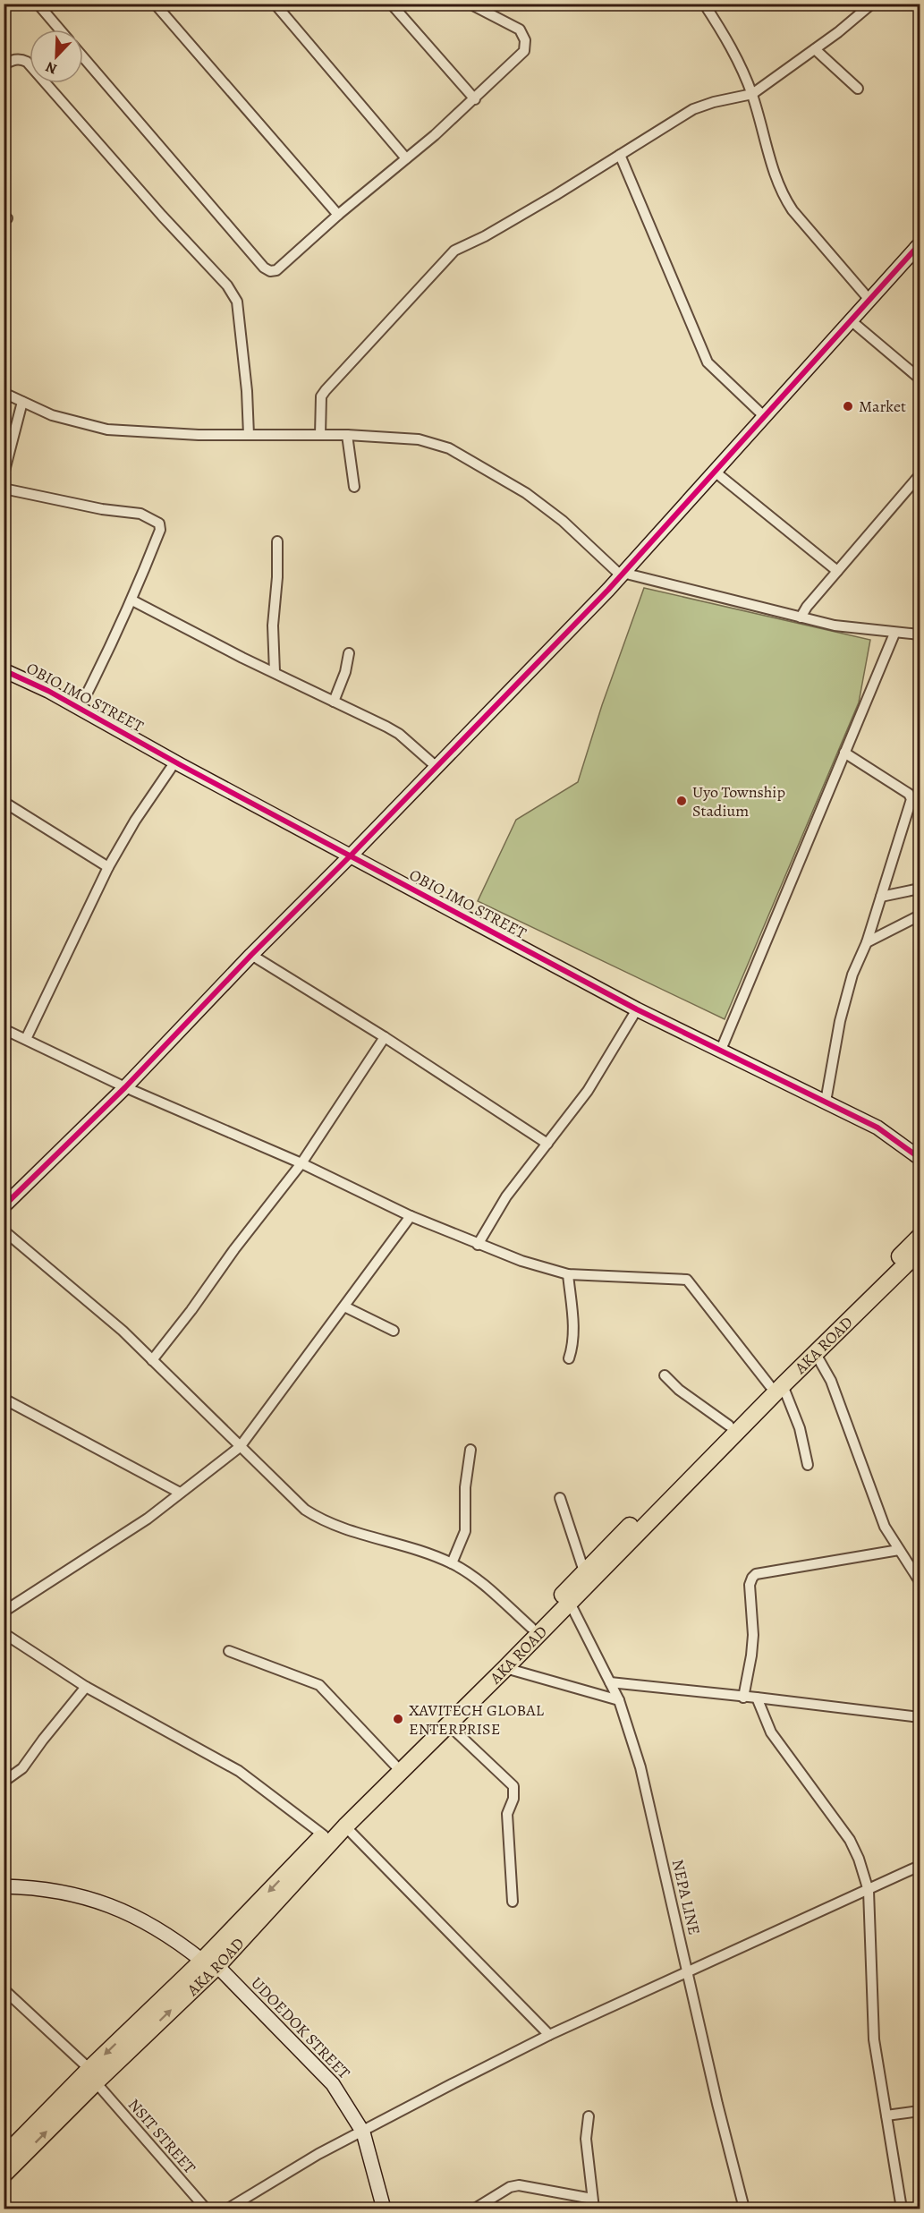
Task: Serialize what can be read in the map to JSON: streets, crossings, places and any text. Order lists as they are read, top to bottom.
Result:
{
  "streets": {
    "main road": ["AKA ROAD"],
    "street": [
      "OBIO IMO STREET",
      "NEPA LINE",
      "UDOEDOK STREET",
      "NSIT STREET"
    ]
  },
  "crossings": [
    ["AKA ROAD", "NEPA LINE"],
    ["AKA ROAD", "UDOEDOK STREET"],
    ["AKA ROAD", "NSIT STREET"]
  ],
  "places": ["Market", "Uyo Township Stadium", "XAVITECH GLOBAL ENTERPRISE"],
  "north": "bottom left"
}
